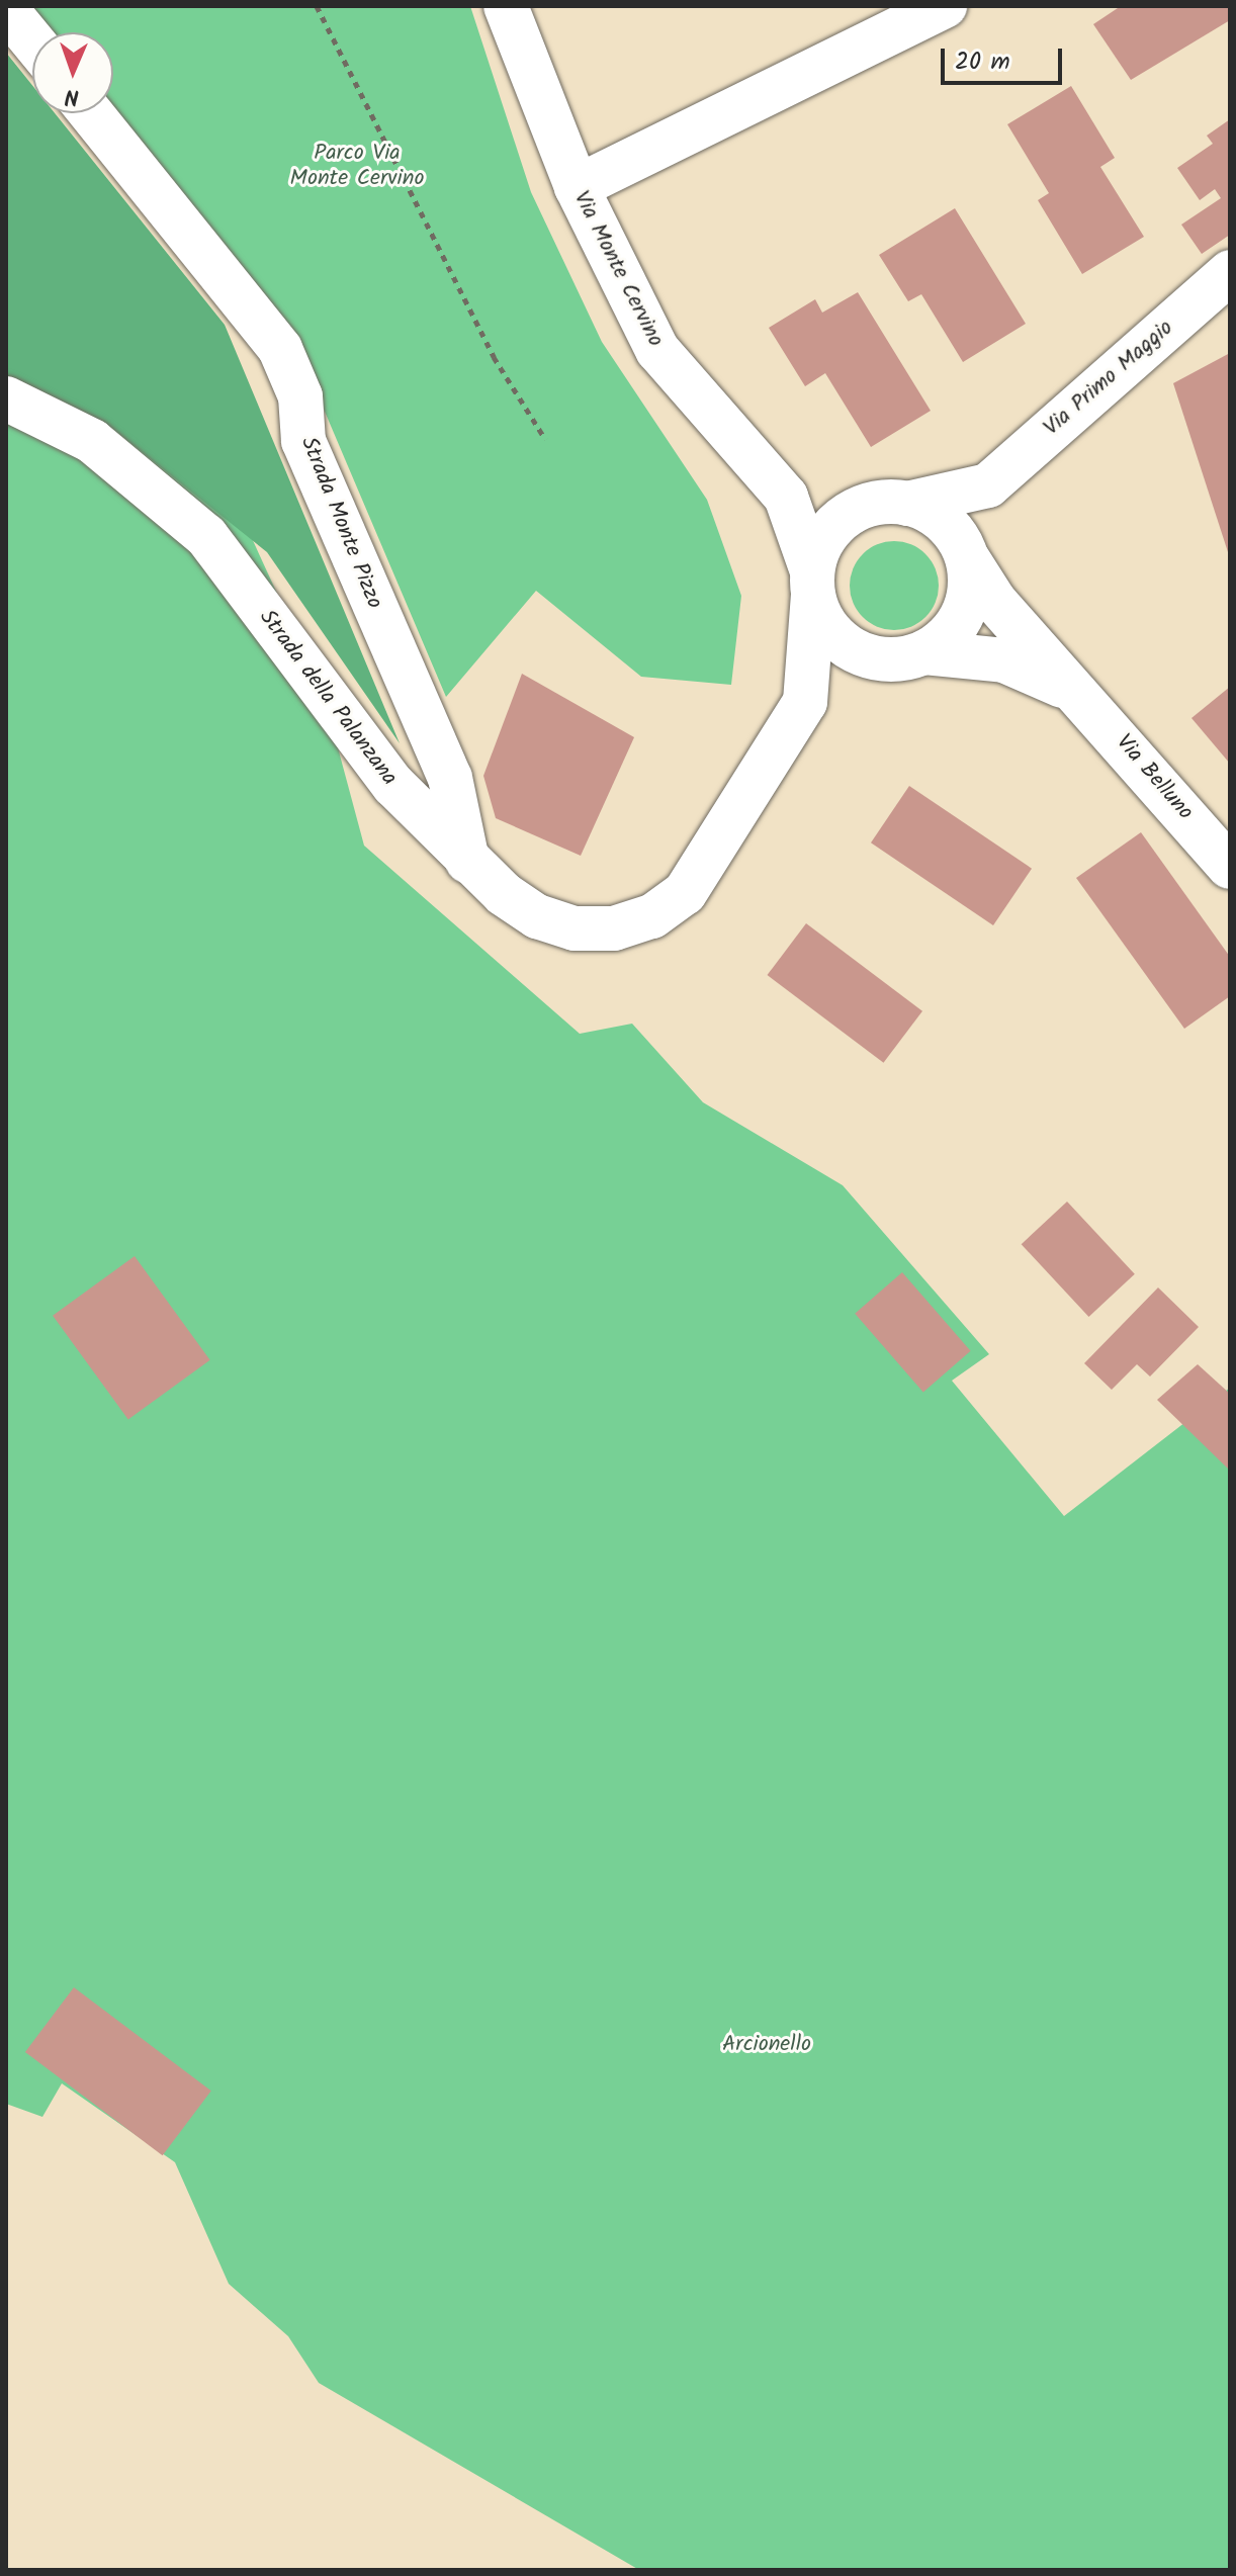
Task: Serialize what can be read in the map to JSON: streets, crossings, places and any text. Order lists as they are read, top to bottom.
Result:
{
  "streets": {
    "street": [
      "Via Monte Cervino",
      "Via Primo Maggio",
      "Strada Monte Pizzo",
      "Strada della Palanzana",
      "Via Belluno"
    ]
  },
  "crossings": [
    ["Via Monte Cervino", "Via Primo Maggio"],
    ["Via Monte Cervino", "Strada della Palanzana"],
    ["Via Monte Cervino", "Via Belluno"],
    ["Via Primo Maggio", "Strada della Palanzana"],
    ["Via Primo Maggio", "Via Belluno"],
    ["Strada Monte Pizzo", "Strada della Palanzana"],
    ["Strada della Palanzana", "Via Belluno"]
  ],
  "parks": ["Parco Via Monte Cervino", "Arcionello"],
  "scale_bar": "20 m",
  "north": "bottom"
}
